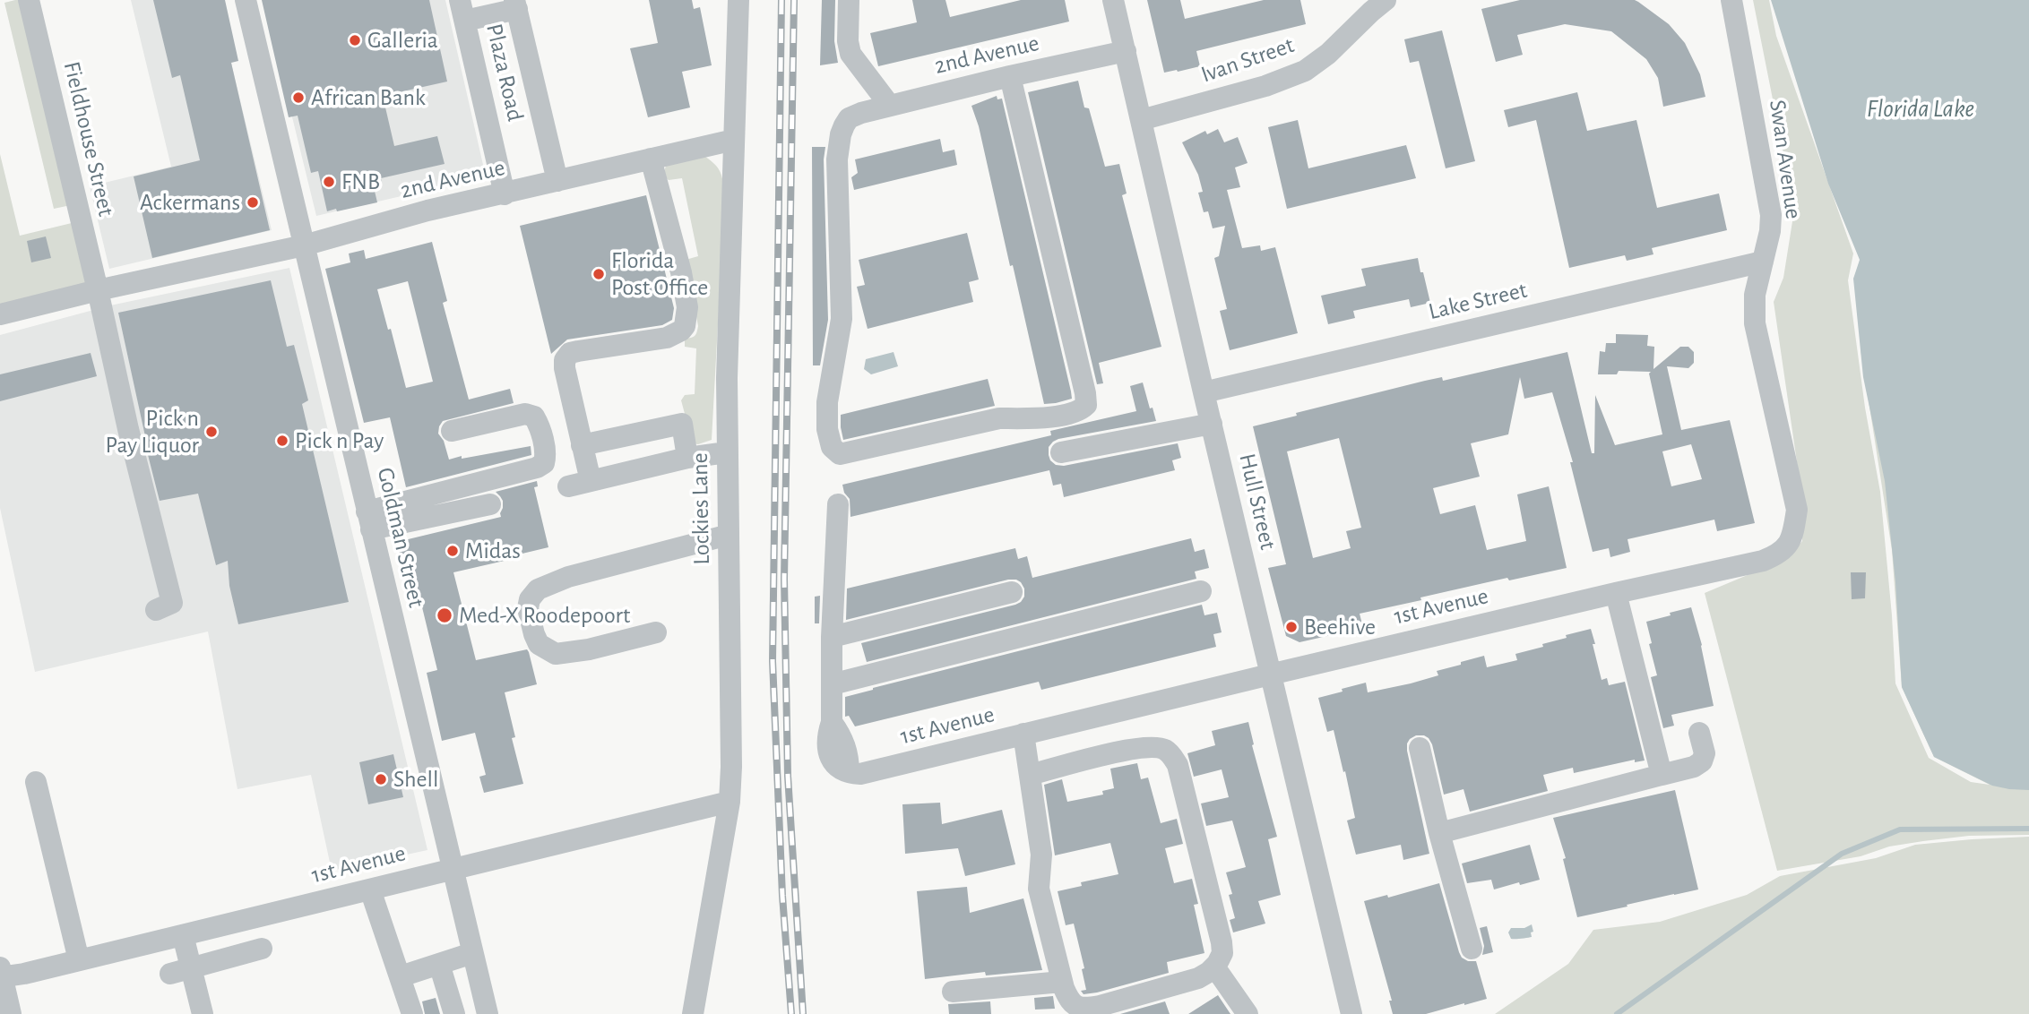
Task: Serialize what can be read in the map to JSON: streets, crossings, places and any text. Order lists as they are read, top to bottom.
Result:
{
  "streets": {
    "street": [
      "2nd Avenue",
      "Ivan Street",
      "Plaza Road",
      "Fieldhouse Street",
      "Swan Avenue",
      "Lake Street",
      "Hull Street",
      "Lockies Lane",
      "Goldman Street",
      "1st Avenue"
    ]
  },
  "crossings": [
    ["2nd Avenue", "Plaza Road"],
    ["2nd Avenue", "Fieldhouse Street"],
    ["2nd Avenue", "Hull Street"],
    ["2nd Avenue", "Lockies Lane"],
    ["2nd Avenue", "Goldman Street"],
    ["Ivan Street", "Hull Street"],
    ["Swan Avenue", "Lake Street"],
    ["Swan Avenue", "1st Avenue"],
    ["Lake Street", "Hull Street"],
    ["Hull Street", "1st Avenue"],
    ["Lockies Lane", "1st Avenue"],
    ["Goldman Street", "1st Avenue"]
  ],
  "water": ["Florida Lake"],
  "places": [
    "Galleria",
    "African Bank",
    "FNB",
    "Ackermans",
    "Florida Post Office",
    "Pick n Pay Liquor",
    "Pick n Pay",
    "Midas",
    "Med-X Roodepoort",
    "Beehive",
    "Shell"
  ]
}
